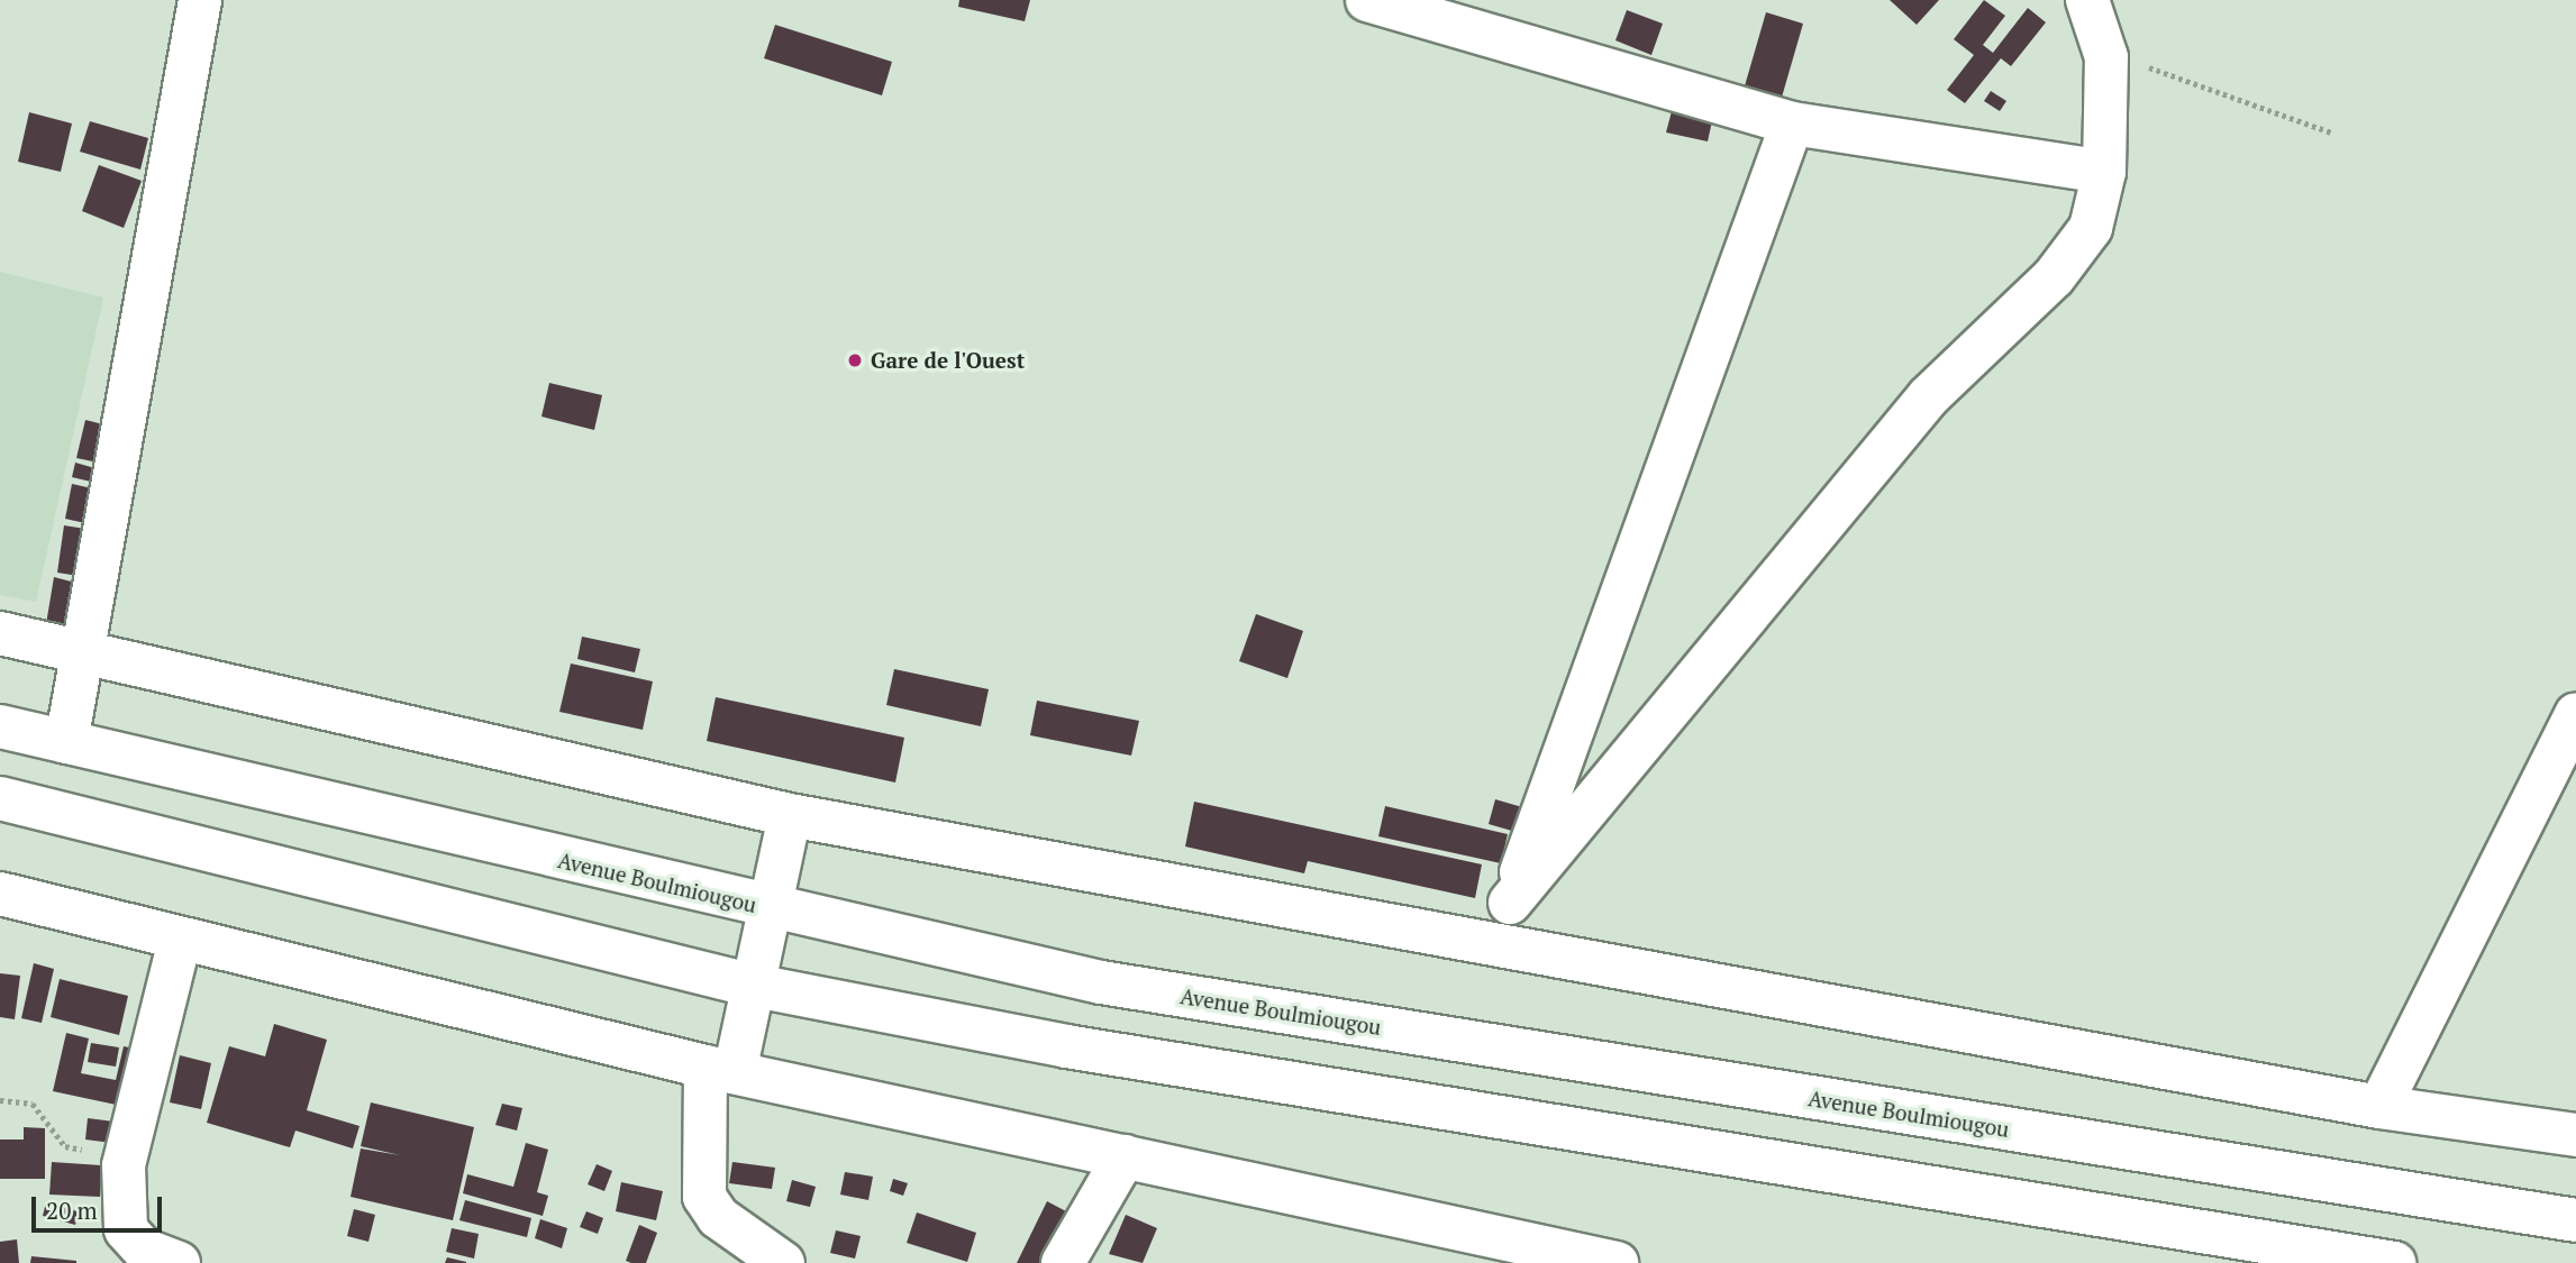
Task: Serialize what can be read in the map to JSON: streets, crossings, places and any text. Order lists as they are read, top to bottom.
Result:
{
  "streets": {
    "main road": ["Avenue Boulmiougou"]
  },
  "places": ["Gare de l'Ouest"],
  "scale_bar": "20 m"
}
